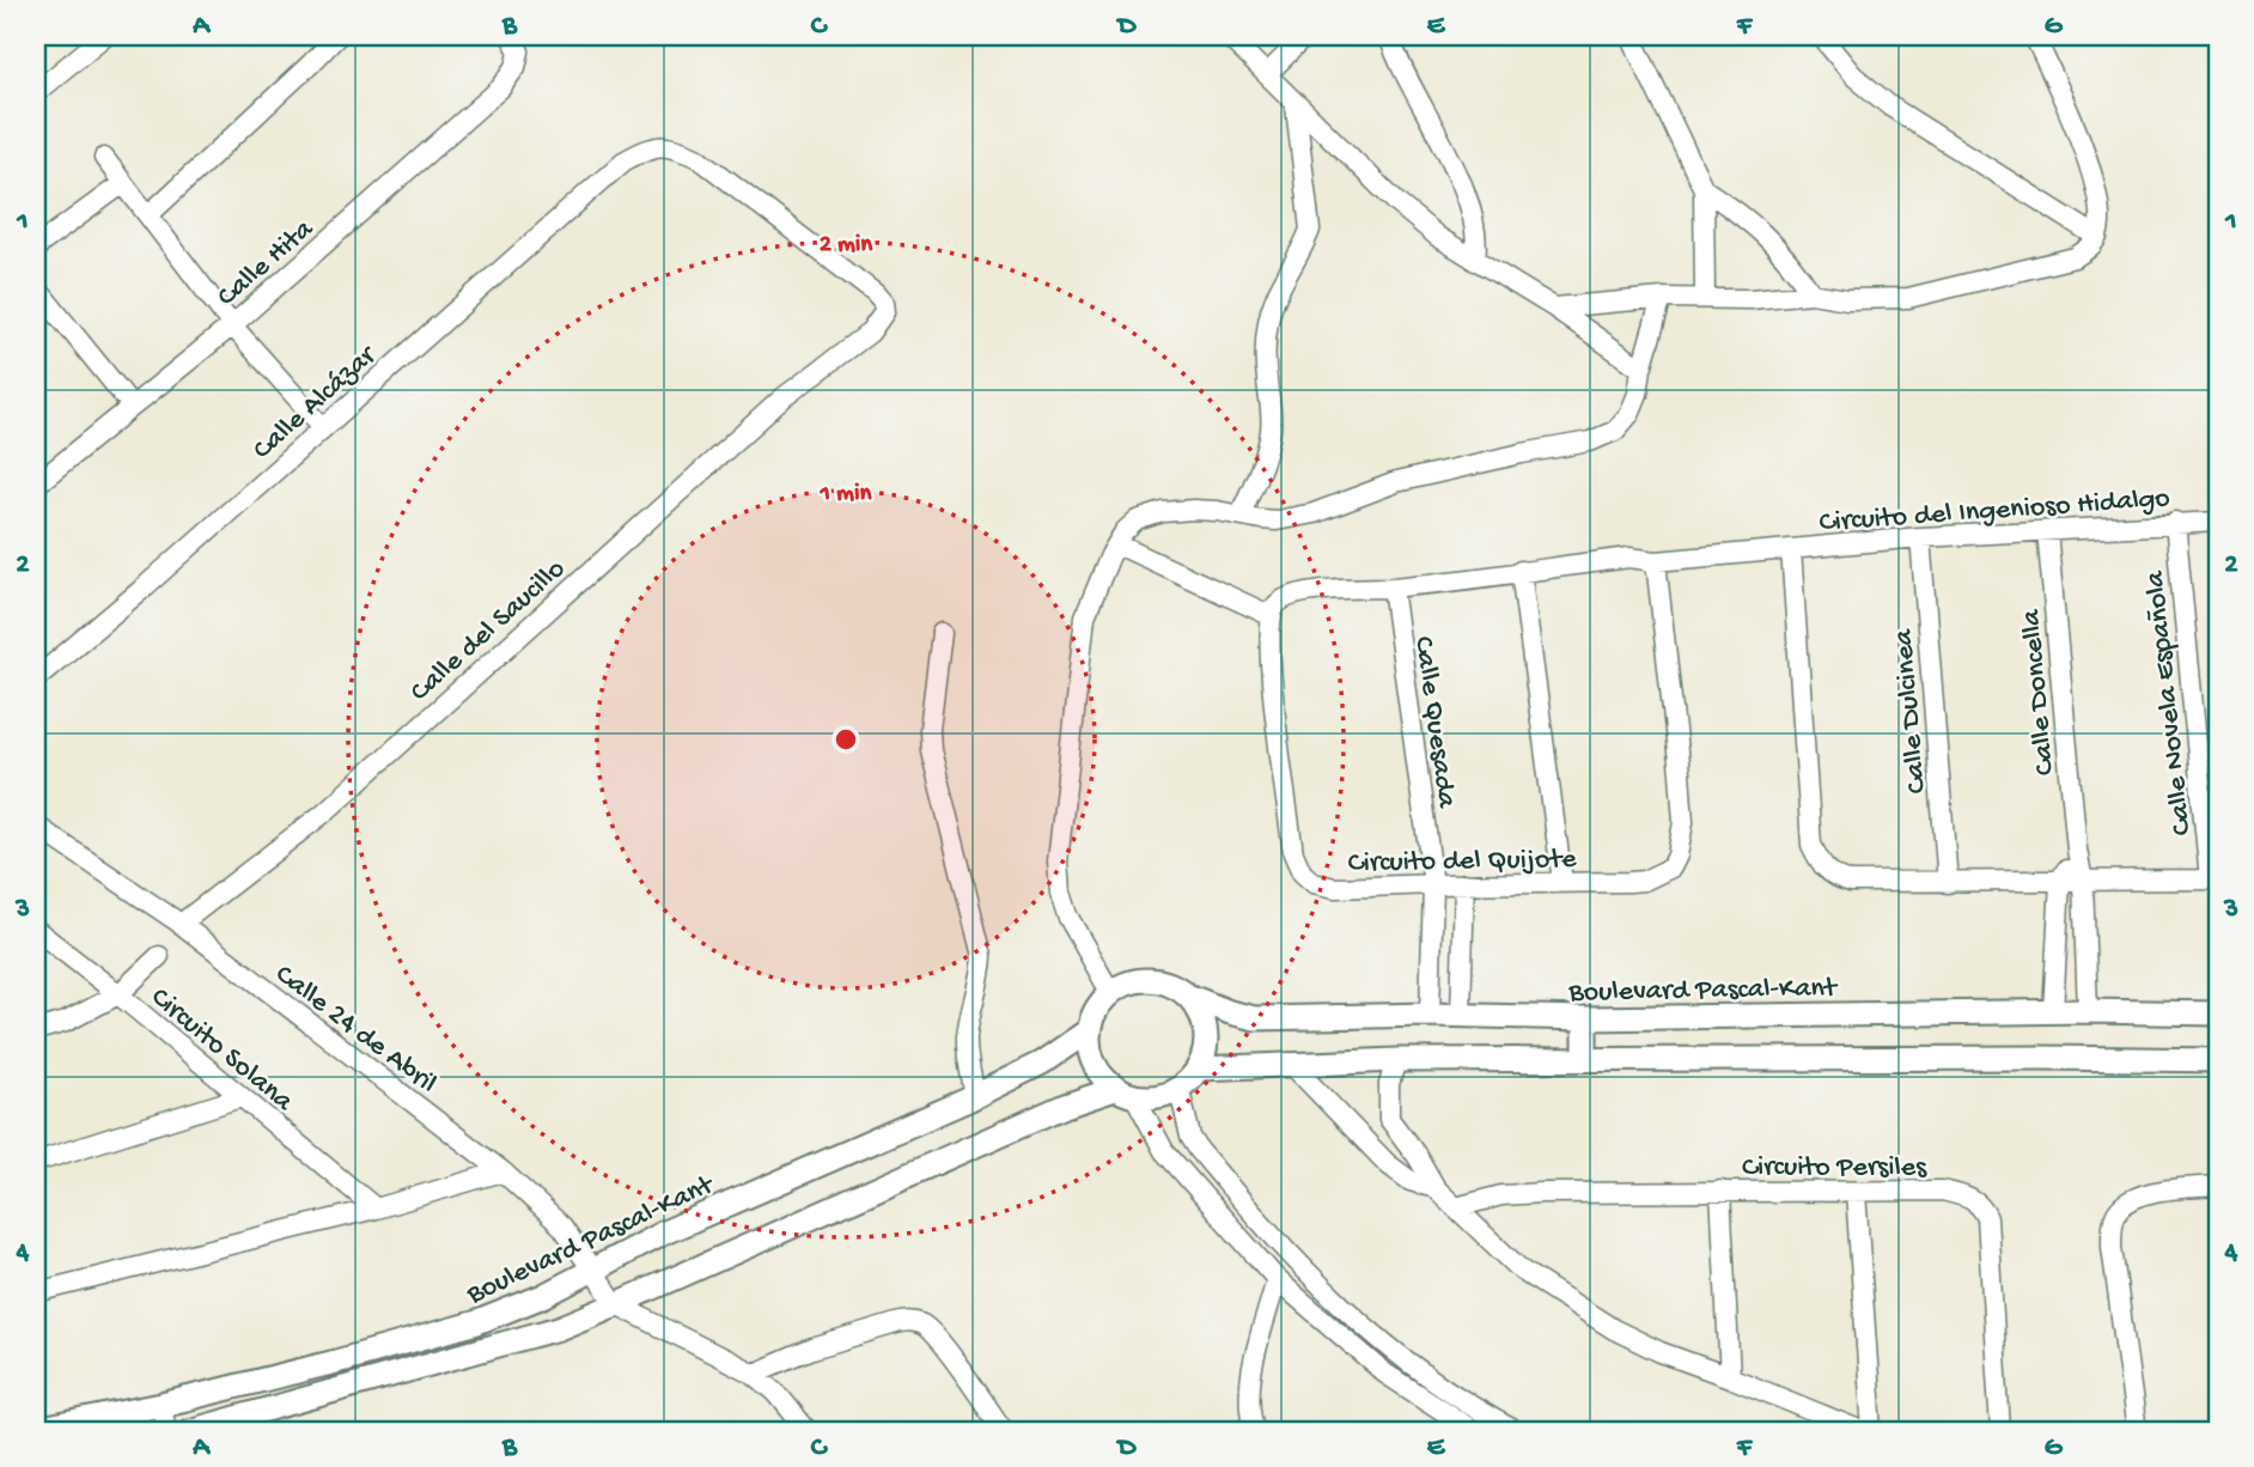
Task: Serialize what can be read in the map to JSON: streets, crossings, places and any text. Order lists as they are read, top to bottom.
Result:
{
  "streets": {
    "street": [
      "Calle Hita",
      "Calle Alcázar",
      "Circuito del Ingenioso Hidalgo",
      "Calle del Saucillo",
      "Calle Doncella",
      "Calle Novela Española",
      "Calle Dulcinea",
      "Calle Quesada",
      "Circuito del Quijote",
      "Boulevard Pascal-Kant",
      "Calle 24 de Abril",
      "Circuito Solana",
      "Circuito Persiles"
    ]
  },
  "crossings": [
    ["Calle Alcázar", "Calle del Saucillo"],
    ["Circuito del Ingenioso Hidalgo", "Calle Doncella"],
    ["Circuito del Ingenioso Hidalgo", "Calle Novela Española"],
    ["Circuito del Ingenioso Hidalgo", "Calle Dulcinea"],
    ["Calle del Saucillo", "Calle 24 de Abril"],
    ["Calle Doncella", "Boulevard Pascal-Kant"],
    ["Calle Quesada", "Circuito del Quijote"],
    ["Calle Quesada", "Boulevard Pascal-Kant"],
    ["Boulevard Pascal-Kant", "Calle 24 de Abril"]
  ],
  "grid": {
    "columns": [
      "A",
      "B",
      "C",
      "D",
      "E",
      "F",
      "G"
    ],
    "rows": [
      "1",
      "2",
      "3",
      "4"
    ]
  },
  "rings": ["2 min", "1 min"]
}
